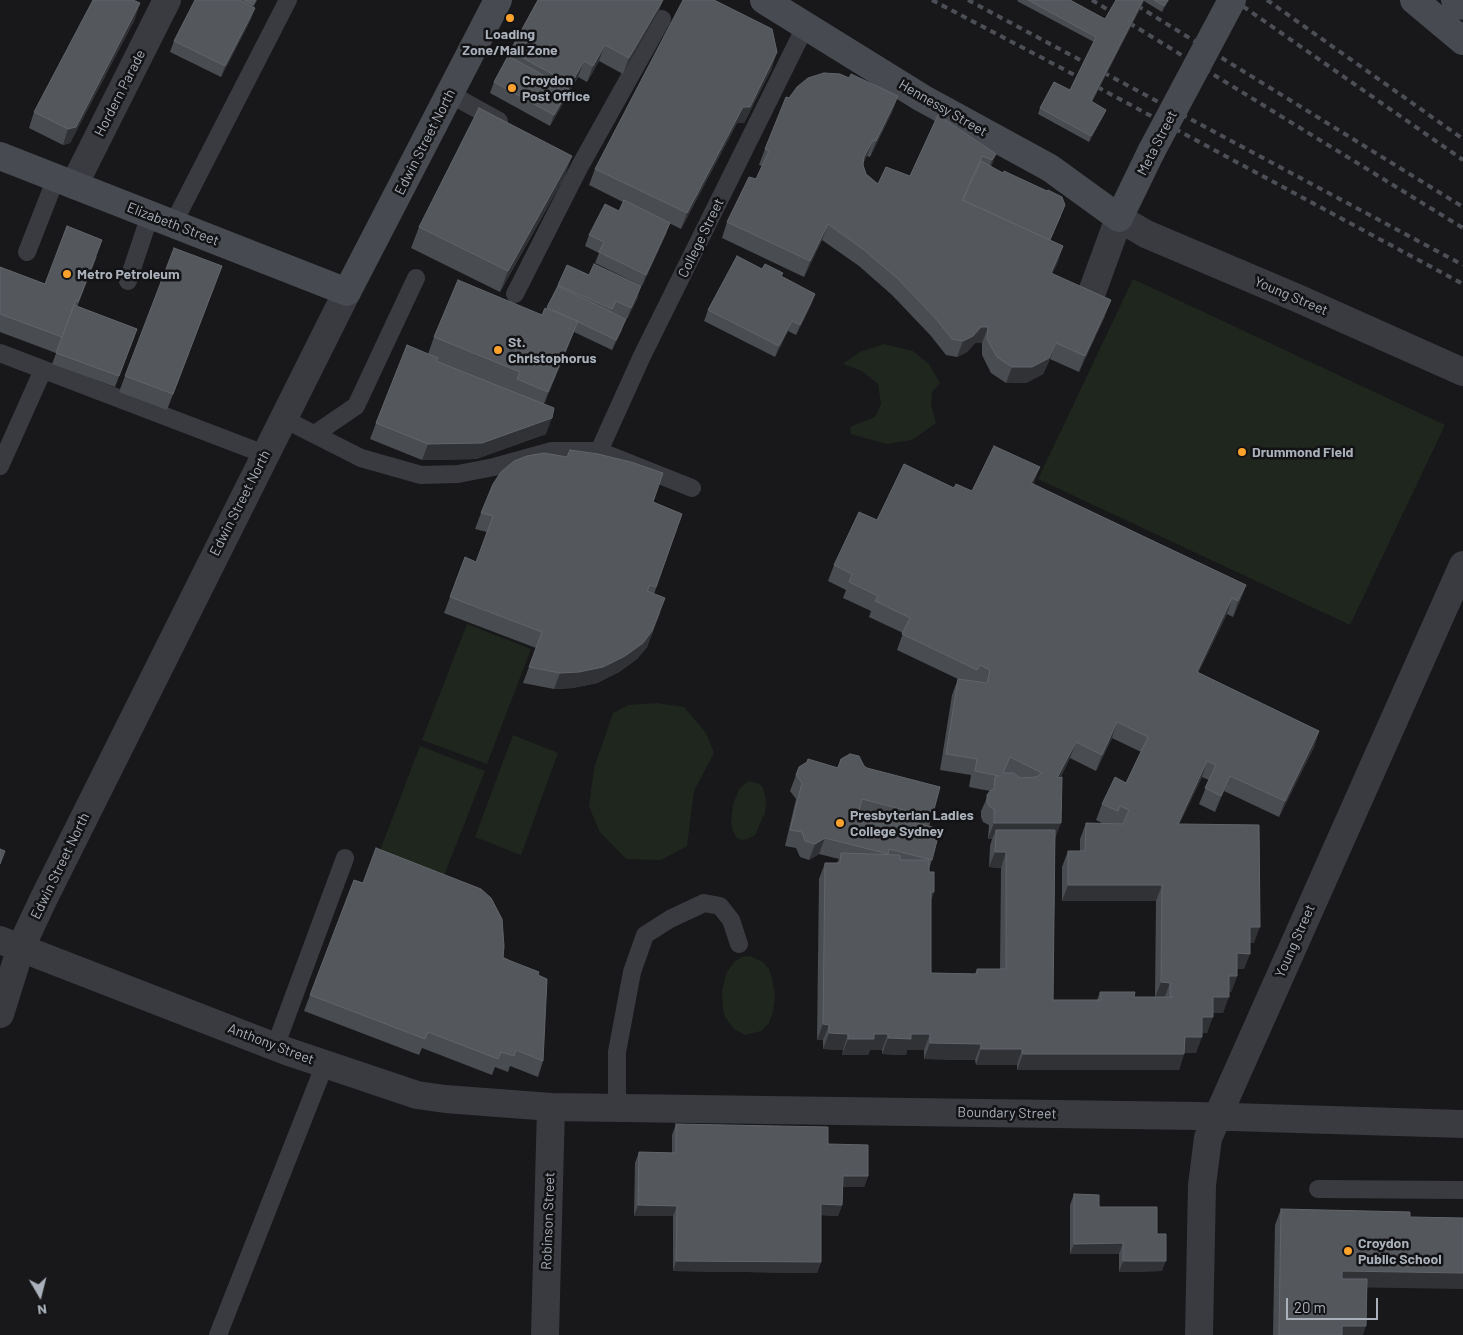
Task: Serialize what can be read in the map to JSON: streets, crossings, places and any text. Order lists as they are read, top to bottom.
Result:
{
  "streets": {
    "street": [
      "Hordern Parade",
      "Hennessy Street",
      "Edwin Street North",
      "Meta Street",
      "Elizabeth Street",
      "Young Street",
      "Anthony Street",
      "Boundary Street",
      "Robinson Street"
    ],
    "lane": ["College Street"]
  },
  "crossings": [
    ["Hordern Parade", "Elizabeth Street"],
    ["Hennessy Street", "Meta Street"],
    ["Hennessy Street", "College Street"],
    ["Hennessy Street", "Young Street"],
    ["Edwin Street North", "Elizabeth Street"],
    ["Edwin Street North", "Anthony Street"],
    ["Meta Street", "Young Street"],
    ["Young Street", "Boundary Street"],
    ["Anthony Street", "Boundary Street"],
    ["Anthony Street", "Robinson Street"],
    ["Boundary Street", "Robinson Street"]
  ],
  "places": [
    "Loading Zone/Mail Zone",
    "Croydon Post Office",
    "Metro Petroleum",
    "St. Christophorus",
    "Drummond Field",
    "Presbyterian Ladies College Sydney",
    "Croydon Public School"
  ],
  "scale_bar": "20 m",
  "north": "bottom"
}
